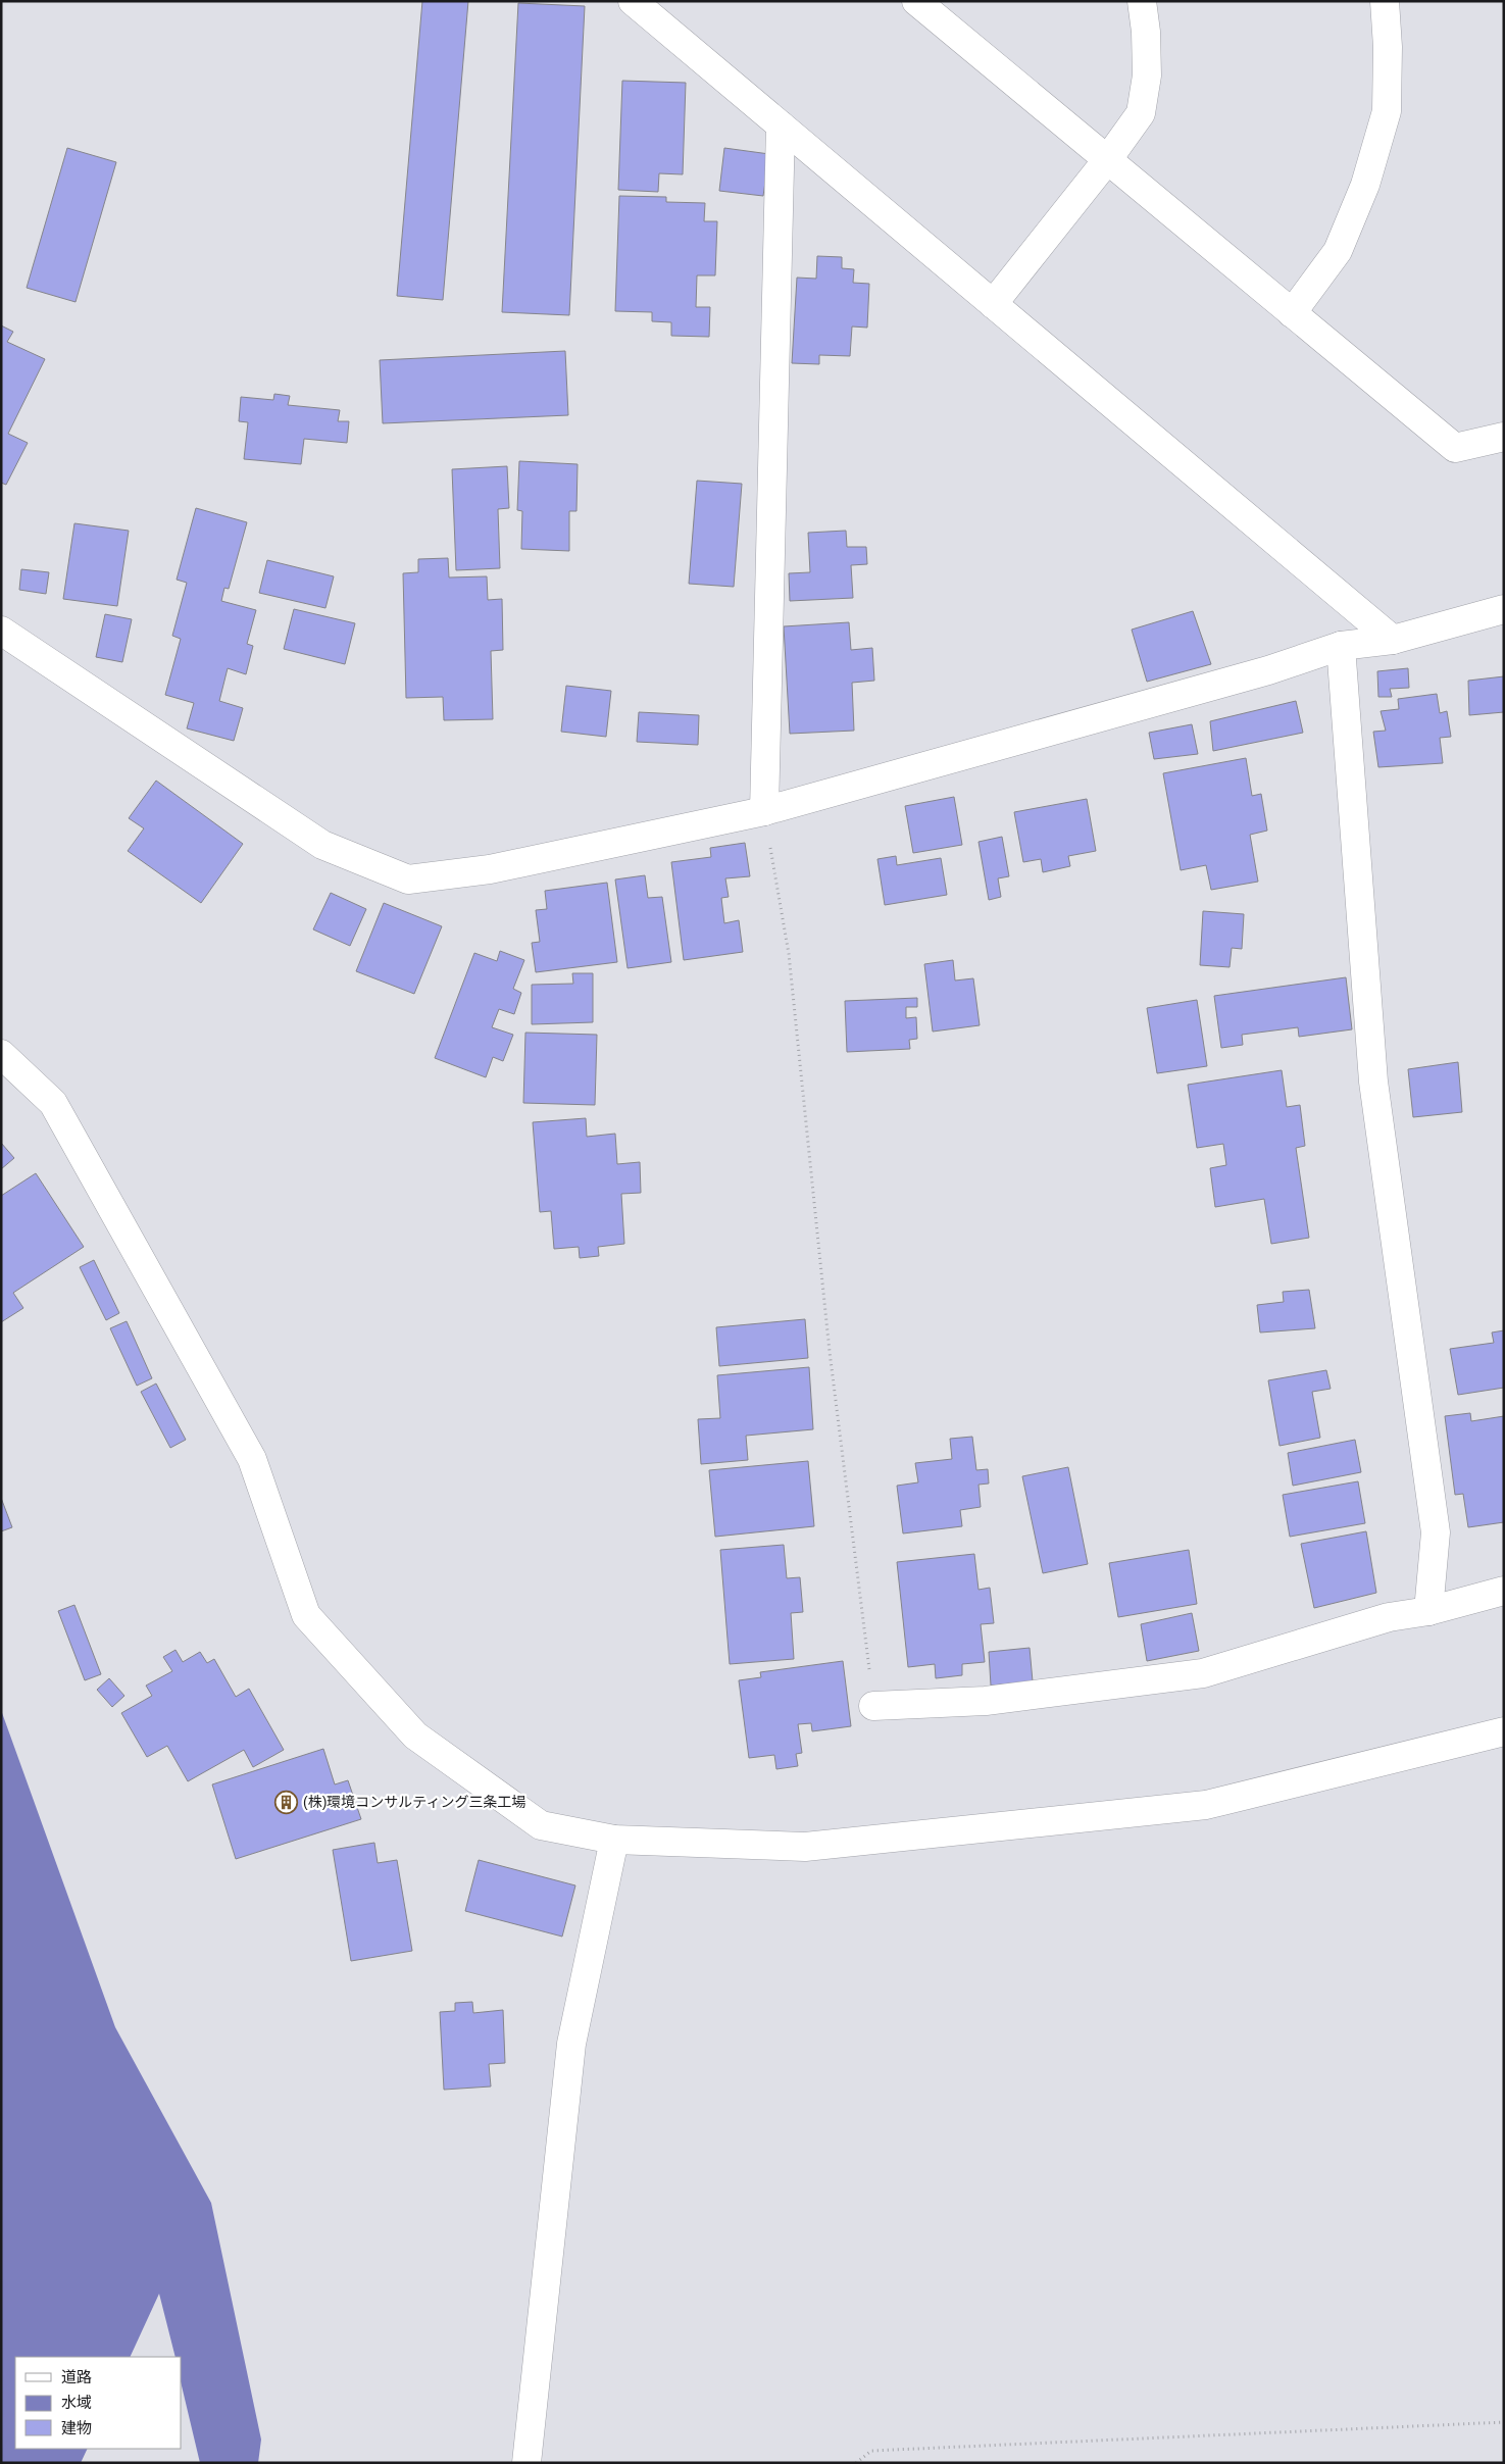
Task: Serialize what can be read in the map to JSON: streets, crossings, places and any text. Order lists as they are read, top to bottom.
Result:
{
  "places": {
    "building": ["(株)環境コンサルティング三条工場"]
  },
  "legend": ["道路", "水域", "建物"]
}
